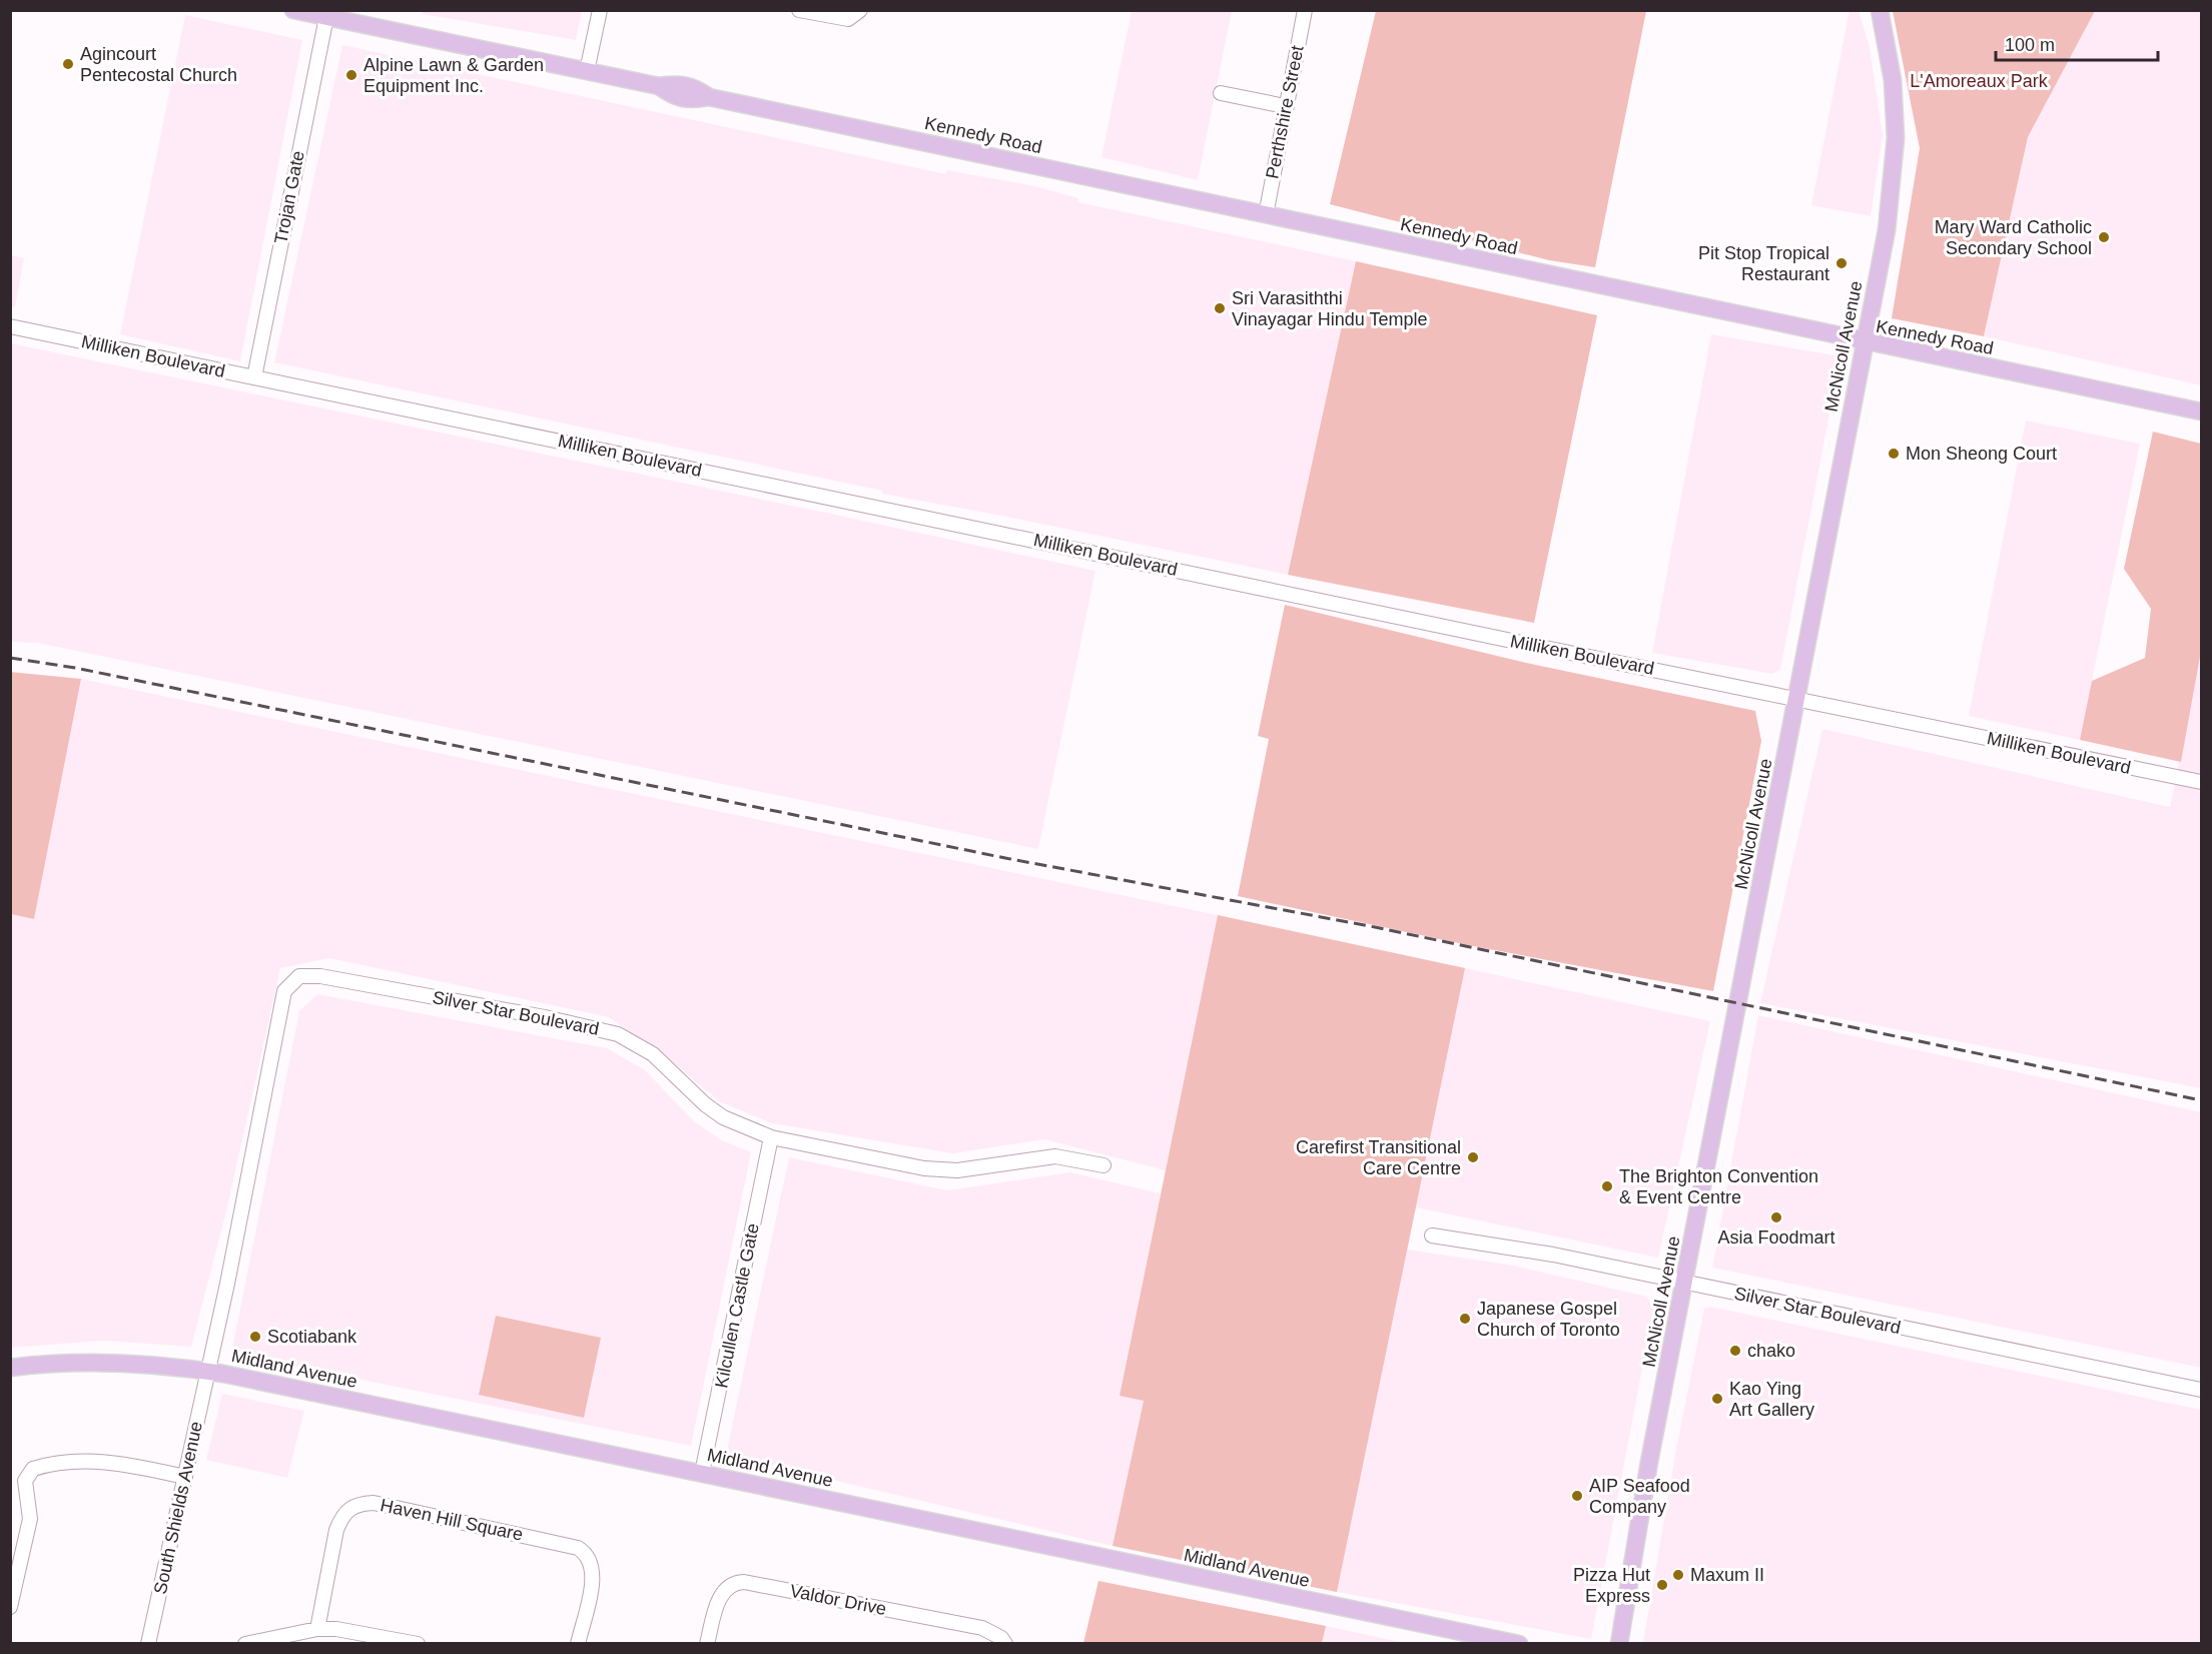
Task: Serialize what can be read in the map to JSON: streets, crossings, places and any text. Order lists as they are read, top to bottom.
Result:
{
  "streets": {
    "main road": ["Kennedy Road", "McNicoll Avenue", "Midland Avenue"],
    "street": [
      "Perthshire Street",
      "Trojan Gate",
      "Milliken Boulevard",
      "Silver Star Boulevard",
      "Kilcullen Castle Gate",
      "South Shields Avenue",
      "Haven Hill Square",
      "Valdor Drive"
    ]
  },
  "crossings": [
    ["Perthshire Street", "Kennedy Road"],
    ["Kennedy Road", "Trojan Gate"],
    ["Kennedy Road", "McNicoll Avenue"],
    ["Trojan Gate", "Milliken Boulevard"],
    ["McNicoll Avenue", "Milliken Boulevard"],
    ["McNicoll Avenue", "Silver Star Boulevard"],
    ["Silver Star Boulevard", "Kilcullen Castle Gate"],
    ["Silver Star Boulevard", "Midland Avenue"],
    ["Silver Star Boulevard", "South Shields Avenue"],
    ["Kilcullen Castle Gate", "Midland Avenue"],
    ["Midland Avenue", "South Shields Avenue"]
  ],
  "parks": ["L'Amoreaux Park"],
  "places": [
    "Agincourt Pentecostal Church",
    "Alpine Lawn & Garden Equipment Inc.",
    "Mary Ward Catholic Secondary School",
    "Pit Stop Tropical Restaurant",
    "Sri Varasiththi Vinayagar Hindu Temple",
    "Mon Sheong Court",
    "Carefirst Transitional Care Centre",
    "The Brighton Convention & Event Centre",
    "Asia Foodmart",
    "Japanese Gospel Church of Toronto",
    "Scotiabank",
    "chako",
    "Kao Ying Art Gallery",
    "AIP Seafood Company",
    "Maxum II",
    "Pizza Hut Express"
  ],
  "scale_bar": "100 m"
}
